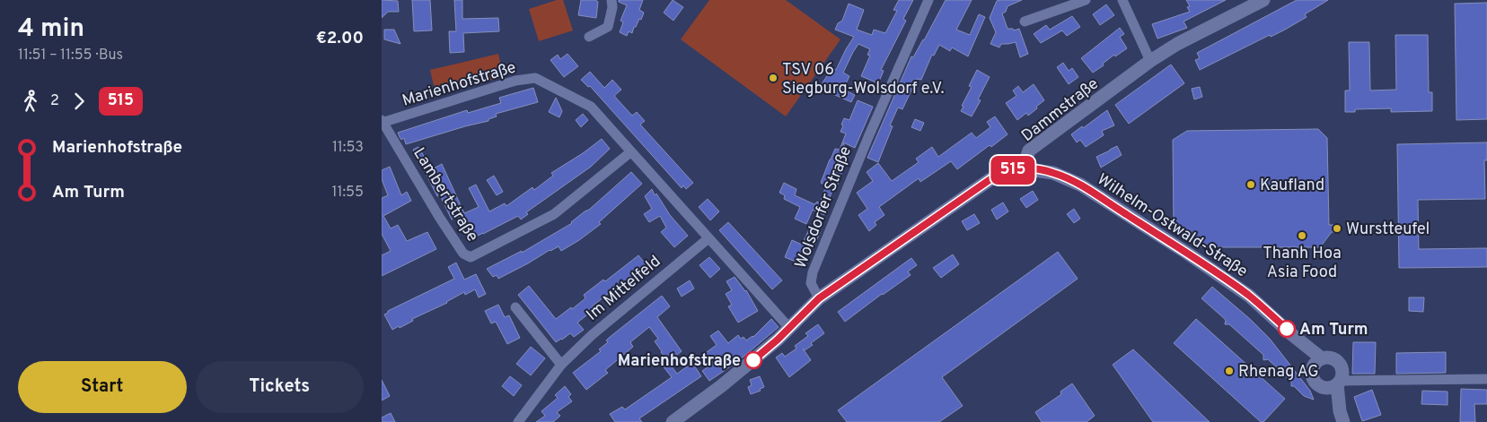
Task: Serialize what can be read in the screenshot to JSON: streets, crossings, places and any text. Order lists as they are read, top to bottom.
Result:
{
  "streets": {
    "street": [
      "Marienhofstraße",
      "Dammstraße",
      "Lambertstraße",
      "Wolsdorfer Straße",
      "Wilhelm-Ostwald-Straße",
      "Im Mittelfeld"
    ]
  },
  "crossings": [
    ["Marienhofstraße", "Lambertstraße"],
    ["Marienhofstraße", "Im Mittelfeld"],
    ["Dammstraße", "Wilhelm-Ostwald-Straße"]
  ],
  "places": [
    "TSV 06 Siegburg-Wolsdorf e.V.",
    "Kaufland",
    "Wurstteufel",
    "Thanh Hoa Asia Food",
    "Am Turm",
    "Marienhofstraße",
    "Rhenag AG"
  ],
  "lines": ["bus line 515"],
  "page": {
    "heading": ["4 min", "11:51 – 11:55 · Bus", "€2.00"],
    "on_map": "515",
    "legs": ["2", "515"],
    "list": [
      {
        "name": "Marienhofstraße",
        "value": "11:53"
      },
      {
        "name": "Am Turm",
        "value": "11:55"
      }
    ],
    "buttons": ["Start", "Tickets"]
  }
}
